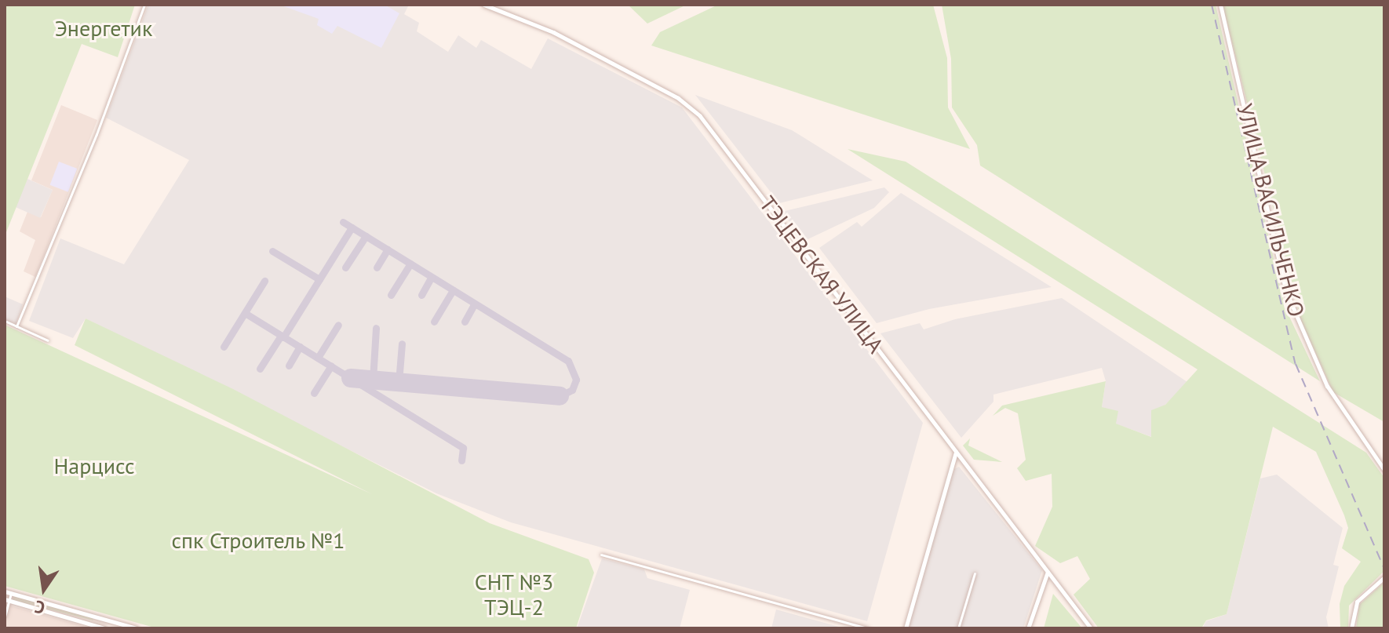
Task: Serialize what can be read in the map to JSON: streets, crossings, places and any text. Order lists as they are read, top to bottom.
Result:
{
  "streets": {
    "main road": ["УЛИЦА ВАСИЛЬЧЕНКО", "ТЭЦЕВСКАЯ УЛИЦА"]
  },
  "parks": [
    "Энергетик",
    "Нарцисс",
    "спк Строитель №1",
    "СНТ №3 ТЭЦ-2"
  ],
  "north": "bottom"
}
